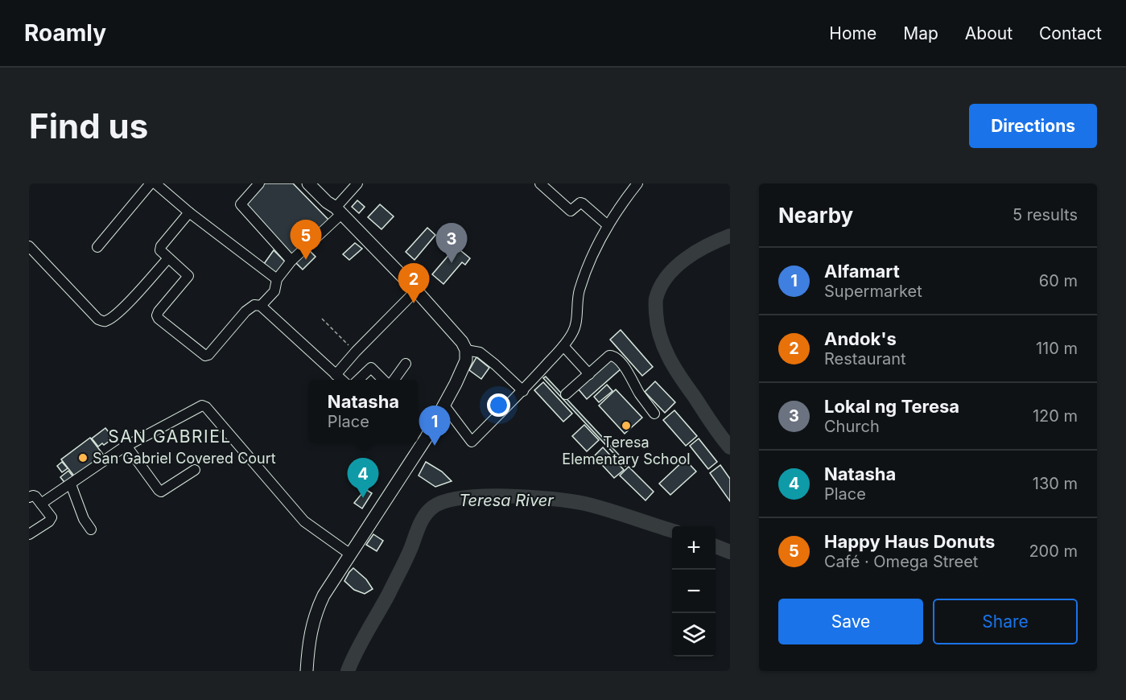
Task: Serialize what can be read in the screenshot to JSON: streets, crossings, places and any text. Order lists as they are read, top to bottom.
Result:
{
  "districts": ["SAN GABRIEL"],
  "water": ["Teresa River"],
  "places": ["Teresa Elementary School", "San Gabriel Covered Court"],
  "page": {
    "header": "Roamly",
    "nav": [
      "Home",
      "Map",
      "About",
      "Contact"
    ],
    "buttons": [
      "Directions",
      ["Save", "Share"]
    ],
    "title": "Find us",
    "heading": ["Nearby", "5 results"],
    "pins": [
      "5",
      "3",
      "2",
      "1",
      "4"
    ],
    "list": [
      {
        "mark": "1",
        "name": "Alfamart",
        "note": "Supermarket",
        "value": "60 m"
      },
      {
        "mark": "2",
        "name": "Andok's",
        "note": "Restaurant",
        "value": "110 m"
      },
      {
        "mark": "3",
        "name": "Lokal ng Teresa",
        "note": "Church",
        "value": "120 m"
      },
      {
        "mark": "4",
        "name": "Natasha",
        "note": "Place",
        "value": "130 m"
      },
      {
        "mark": "5",
        "name": "Happy Haus Donuts",
        "note": "Café · Omega Street",
        "value": "200 m"
      }
    ],
    "popup": ["Natasha", "Place"],
    "map_buttons": ["+", "−"]
  }
}
